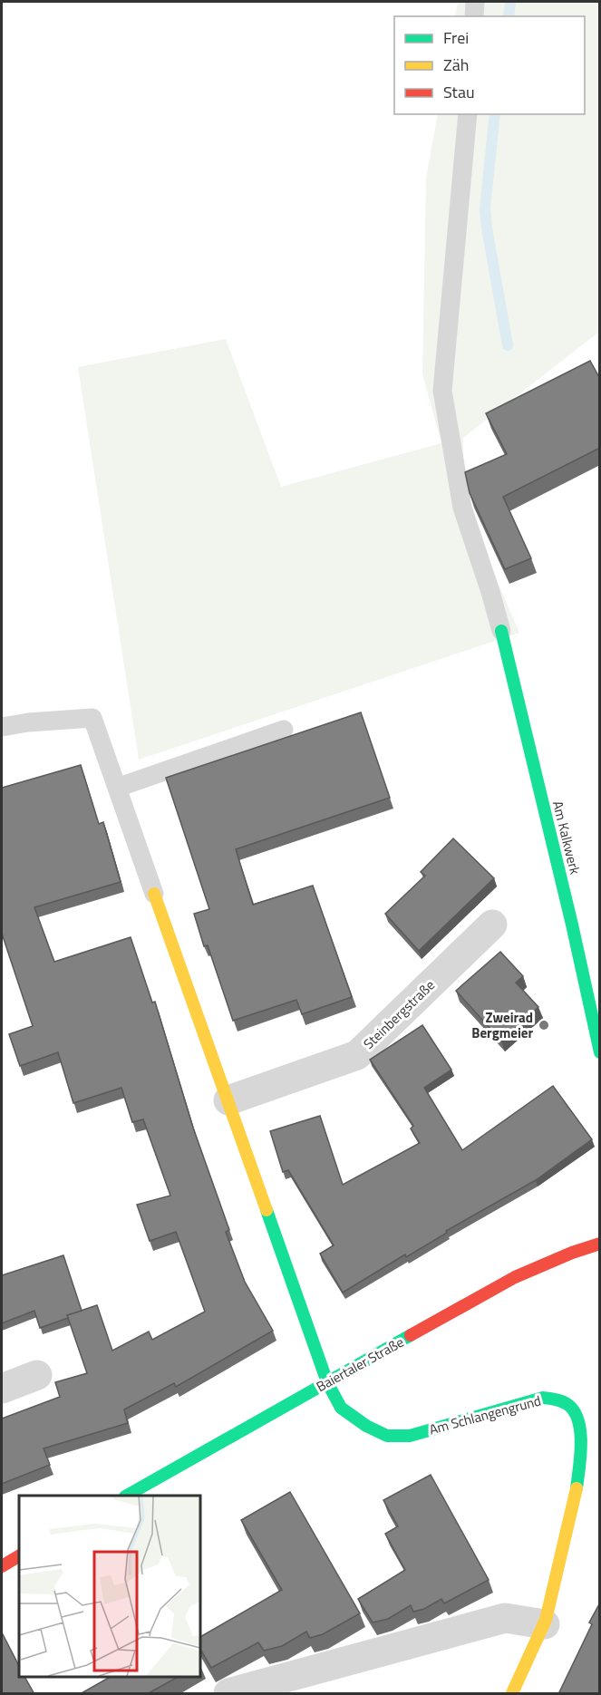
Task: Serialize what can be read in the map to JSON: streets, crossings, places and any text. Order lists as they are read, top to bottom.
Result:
{
  "streets": {
    "street": [
      "Am Kalkwerk",
      "Steinbergstraße",
      "Baiertaler Straße",
      "Am Schlangengrund"
    ]
  },
  "crossings": [
    ["Baiertaler Straße", "Am Schlangengrund"]
  ],
  "places": ["Zweirad Bergmeier"],
  "legend": ["Frei", "Zäh", "Stau"]
}
